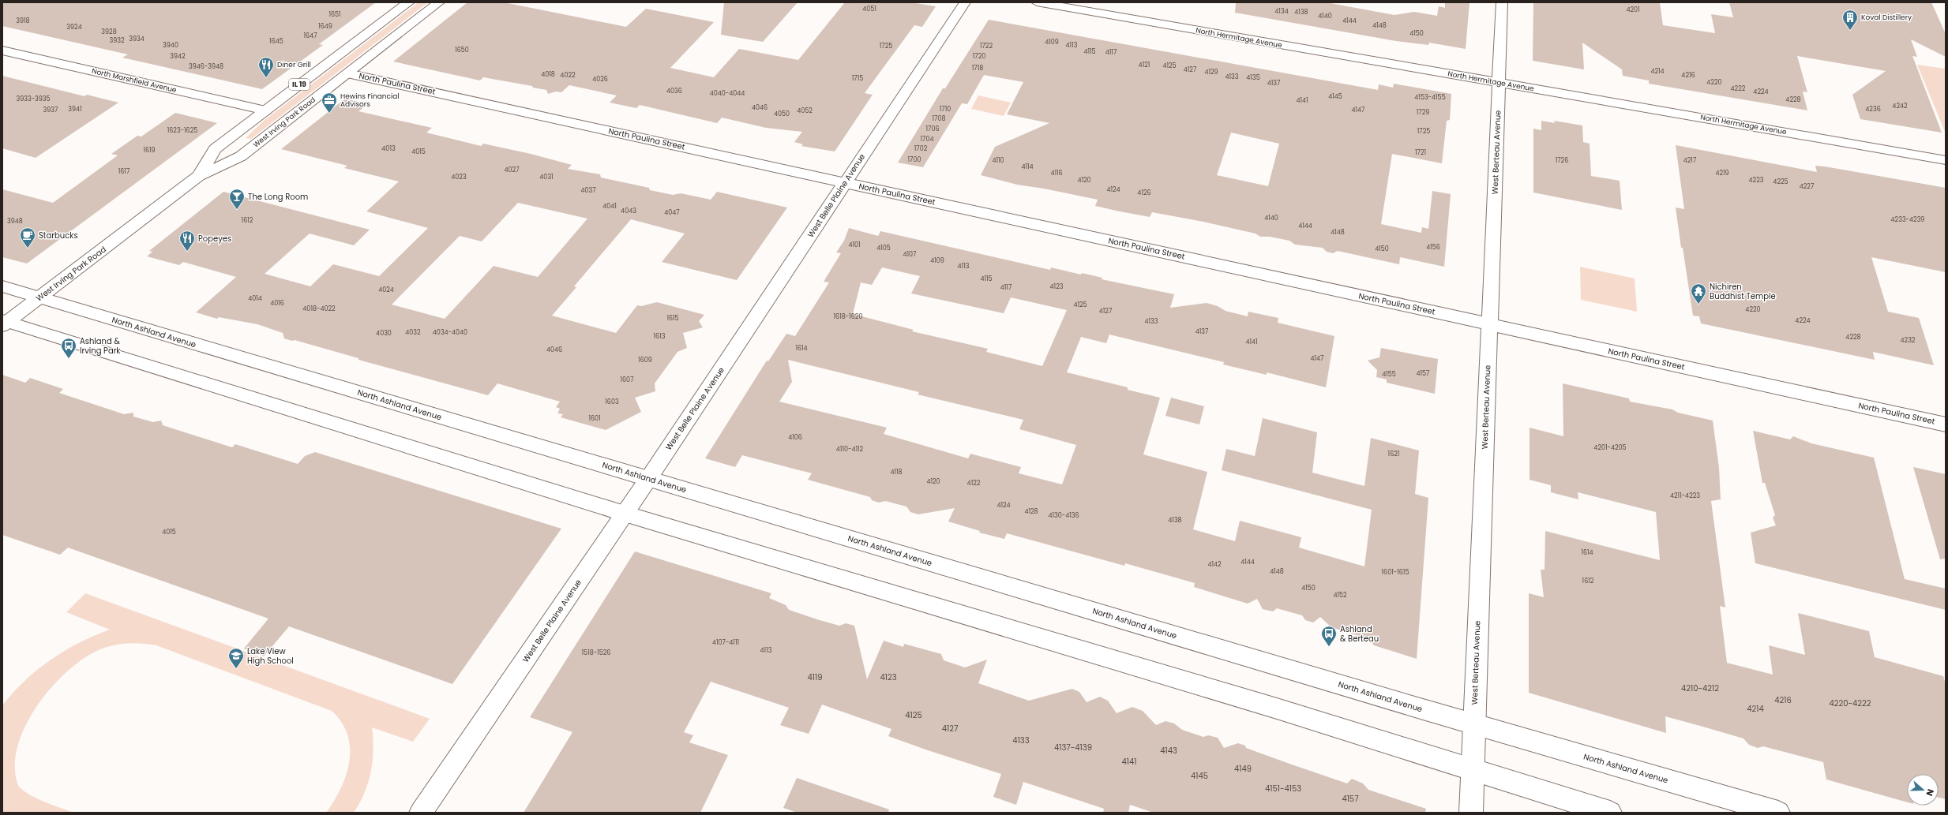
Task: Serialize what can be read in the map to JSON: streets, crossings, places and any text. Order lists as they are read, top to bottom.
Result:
{
  "streets": {
    "street": [
      "North Hermitage Avenue",
      "North Marshfield Avenue",
      "North Paulina Street",
      "IL 19",
      "West Irving Park Road",
      "West Berteau Avenue",
      "West Belle Plaine Avenue",
      "North Ashland Avenue"
    ]
  },
  "crossings": [
    ["North Hermitage Avenue", "West Berteau Avenue"],
    ["North Marshfield Avenue", "West Irving Park Road"],
    ["North Paulina Street", "West Irving Park Road"],
    ["North Paulina Street", "West Berteau Avenue"],
    ["North Paulina Street", "West Belle Plaine Avenue"],
    ["West Irving Park Road", "North Ashland Avenue"],
    ["West Berteau Avenue", "North Ashland Avenue"],
    ["West Belle Plaine Avenue", "North Ashland Avenue"]
  ],
  "places": {
    "building": ["Koval Distillery"],
    "restaurant": ["Diner Grill", "Popeyes"],
    "office": ["Hewins Financial Advisors"],
    "bar": ["The Long Room"],
    "cafe": ["Starbucks"],
    "temple": ["Nichiren Buddhist Temple"],
    "bus stop": ["Ashland & Irving Park", "Ashland & Berteau"],
    "school or university": ["Lake View High School"]
  },
  "house_numbers": [
    "4051",
    "4201",
    "4134",
    "4138",
    "1651",
    "4140",
    "3918",
    "4144",
    "4148",
    "1649",
    "3924",
    "3928",
    "4150",
    "1647",
    "3934",
    "3932",
    "1645",
    "4109",
    "3940",
    "4113",
    "1725",
    "1722",
    "1650",
    "4115",
    "4117",
    "3942",
    "1720",
    "4121",
    "4125",
    "3946-3948",
    "1718",
    "4127",
    "4214",
    "4129",
    "4018",
    "4022",
    "4216",
    "4133",
    "4135",
    "1715",
    "4026",
    "4220",
    "4137",
    "4222",
    "4036",
    "4224",
    "4040-4044",
    "4145",
    "4153-4155",
    "3933-3935",
    "4228",
    "4141",
    "4242",
    "4046",
    "3941",
    "1710",
    "4236",
    "3937",
    "4147",
    "4052",
    "1729",
    "4050",
    "1708",
    "1706",
    "1623-1625",
    "1725",
    "1704",
    "4013",
    "1702",
    "1619",
    "4015",
    "1721",
    "1700",
    "4110",
    "1726",
    "4217",
    "4114",
    "4027",
    "1617",
    "4116",
    "4219",
    "4023",
    "4031",
    "4120",
    "4223",
    "4225",
    "4227",
    "4124",
    "4037",
    "4126",
    "4041",
    "4043",
    "4047",
    "4140",
    "4233-4239",
    "1612",
    "3948",
    "4144",
    "4148",
    "4101",
    "4156",
    "4105",
    "4150",
    "4107",
    "4109",
    "4113",
    "4115",
    "4123",
    "4117",
    "4024",
    "4014",
    "4016",
    "4125",
    "4018-4022",
    "4220",
    "4127",
    "1618-1620",
    "1615",
    "4224",
    "4133",
    "4137",
    "4032",
    "4034-4040",
    "4030",
    "1613",
    "4228",
    "4232",
    "4141",
    "1614",
    "4046",
    "4147",
    "1609",
    "4157",
    "4155",
    "1607",
    "1603",
    "1601",
    "4106",
    "4201-4205",
    "4110-4112",
    "1621",
    "4118",
    "4120",
    "4122",
    "4211-4223",
    "4124",
    "4128",
    "4130-4136",
    "4138",
    "4015",
    "1614",
    "4144",
    "4142",
    "4148",
    "1601-1615",
    "1612",
    "4150",
    "4152",
    "4107-4111",
    "4113",
    "1518-1526",
    "4119",
    "4123",
    "4210-4212",
    "4216",
    "4220-4222",
    "4214",
    "4125",
    "4127",
    "4133",
    "4137-4139",
    "4143",
    "4141",
    "4149",
    "4145",
    "4151-4153",
    "4157"
  ],
  "north": "right"
}
